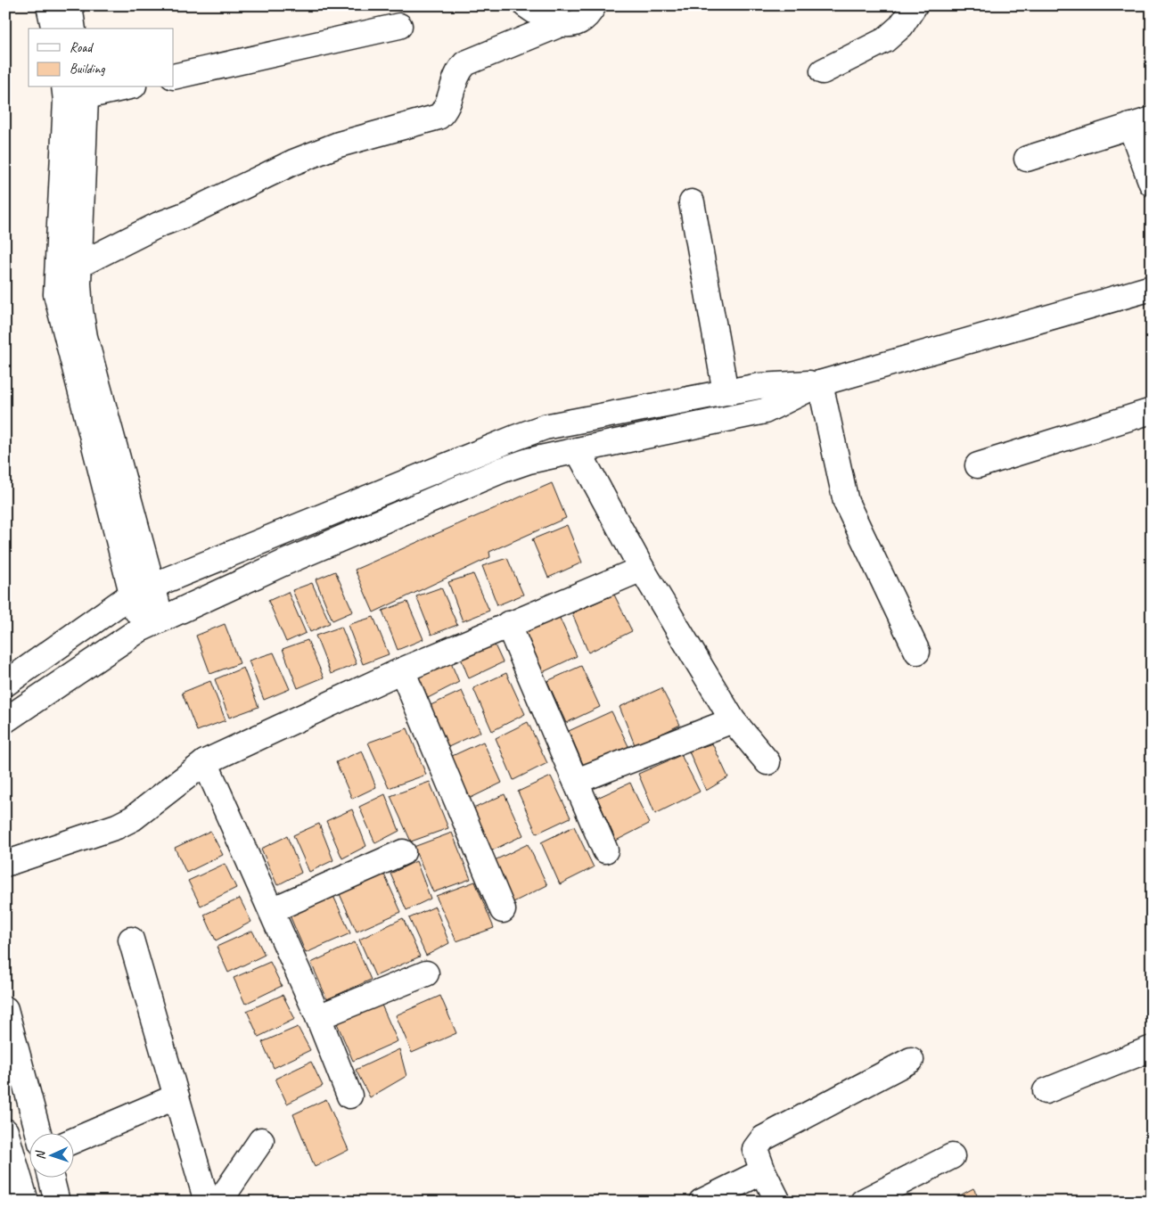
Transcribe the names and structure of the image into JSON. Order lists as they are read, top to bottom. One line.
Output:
{"legend":["Road","Building"],"north":"left"}
